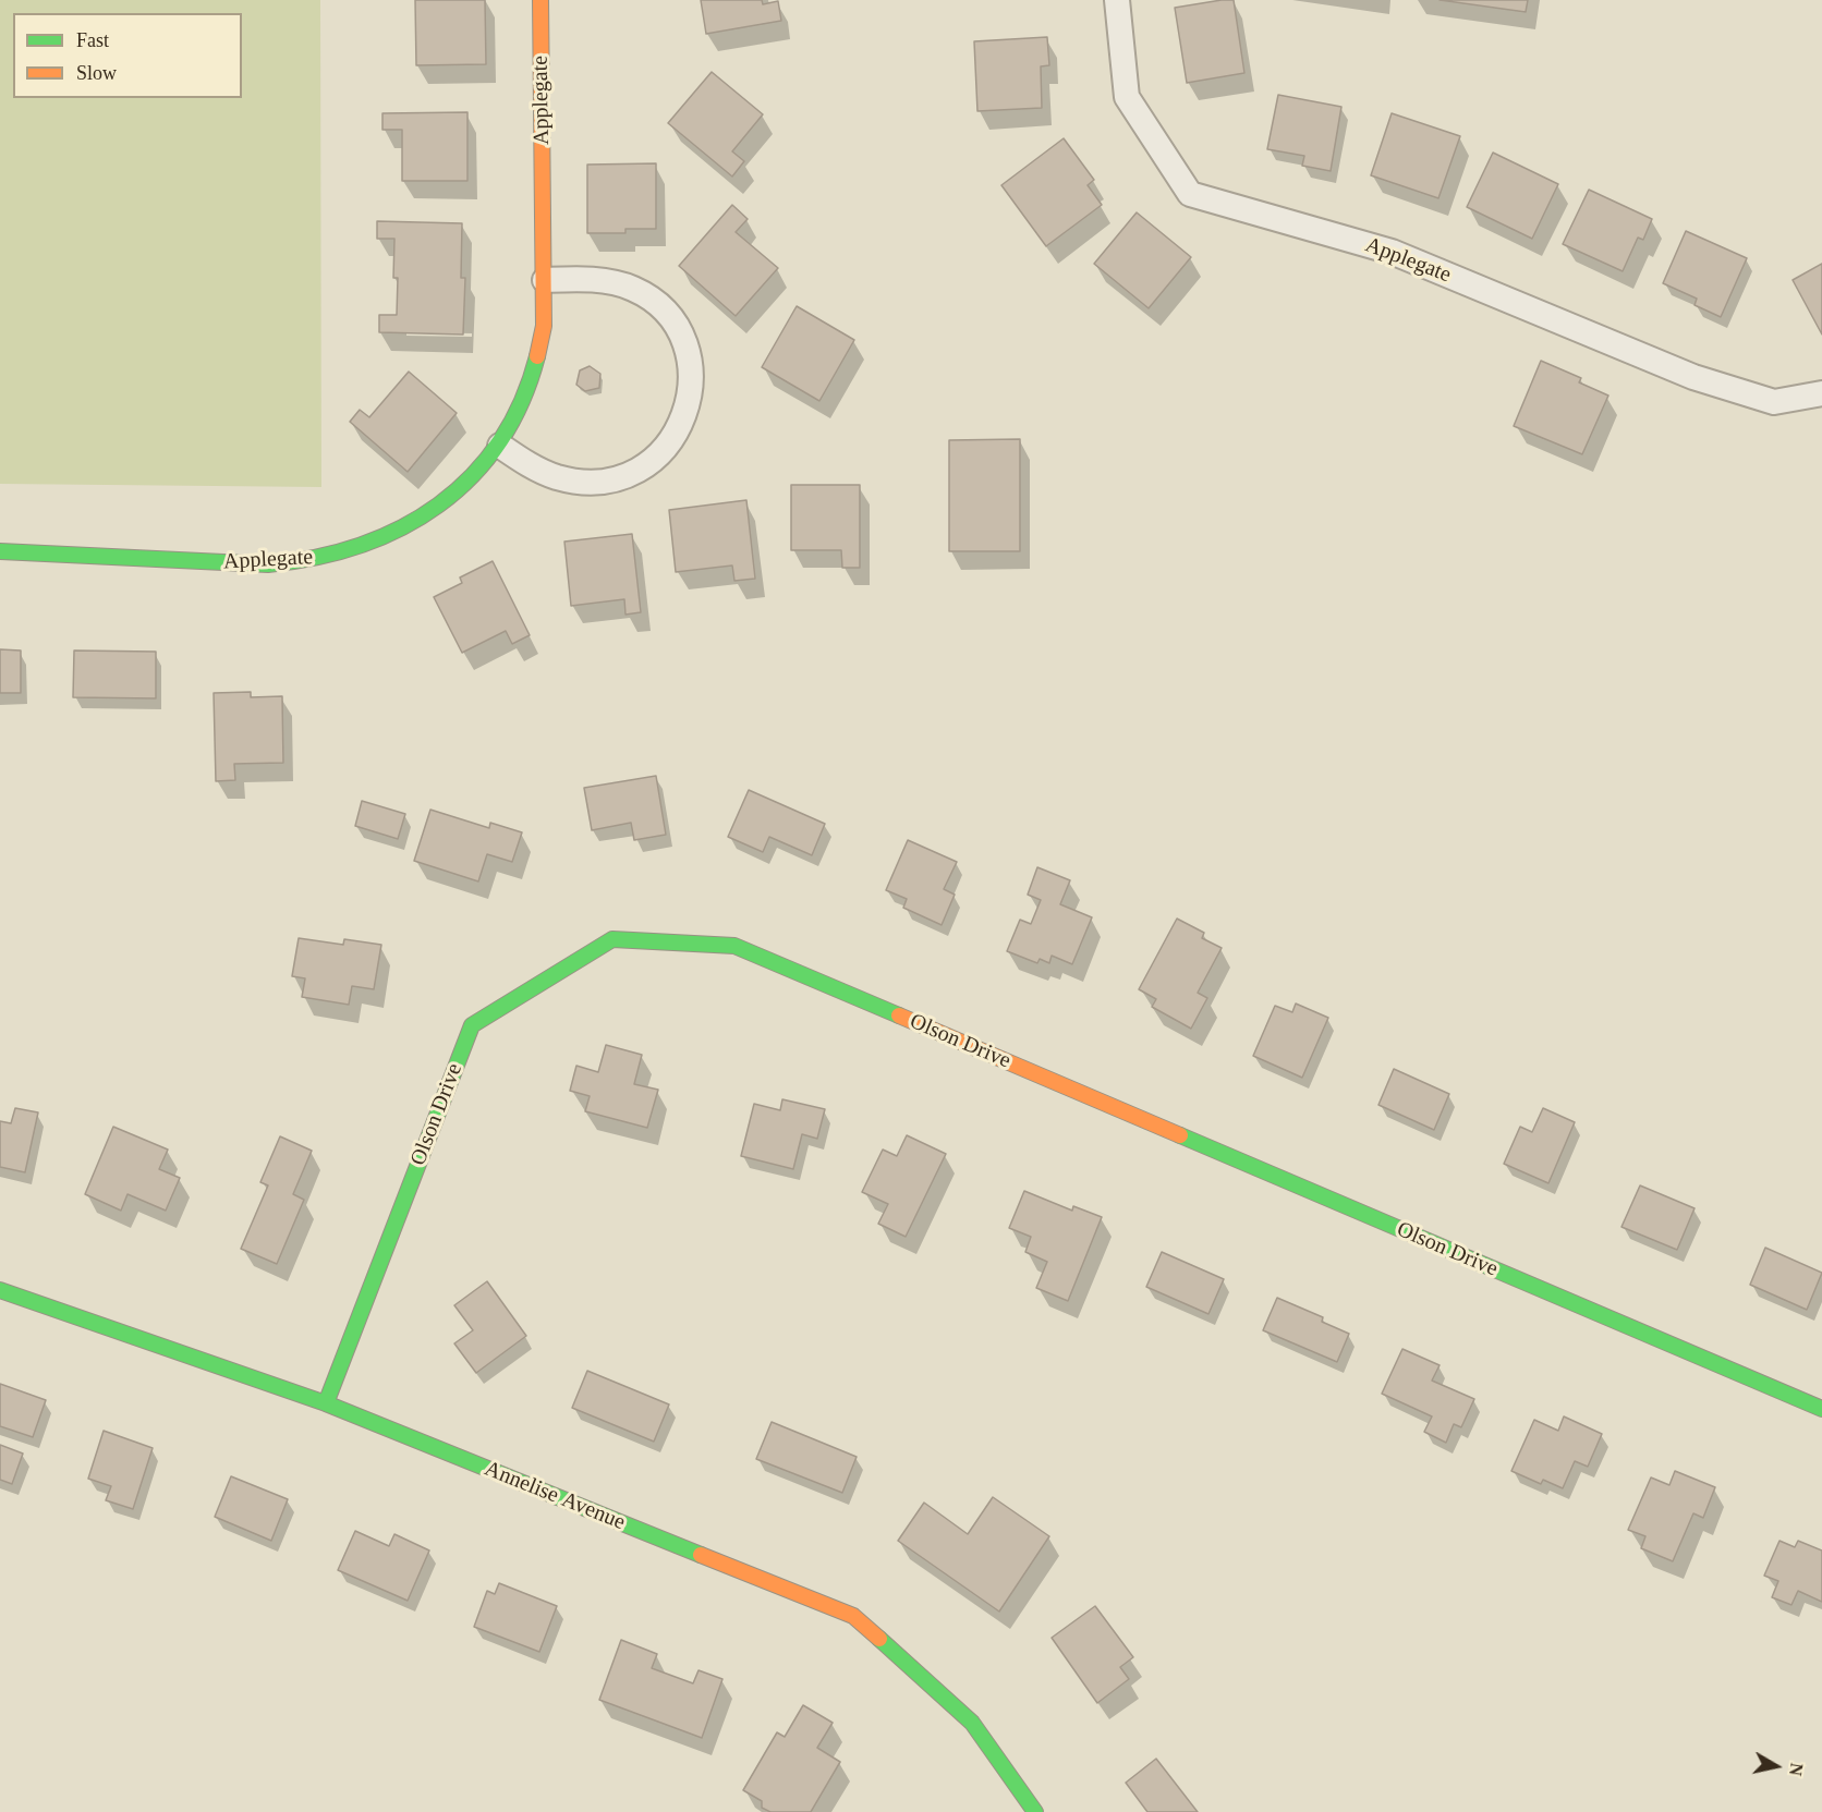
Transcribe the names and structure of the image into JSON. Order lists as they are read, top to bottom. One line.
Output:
{"streets":{"street":["Applegate","Olson Drive","Annelise Avenue"]},"crossings":[["Olson Drive","Annelise Avenue"]],"legend":["Fast","Slow"],"north":"right"}
